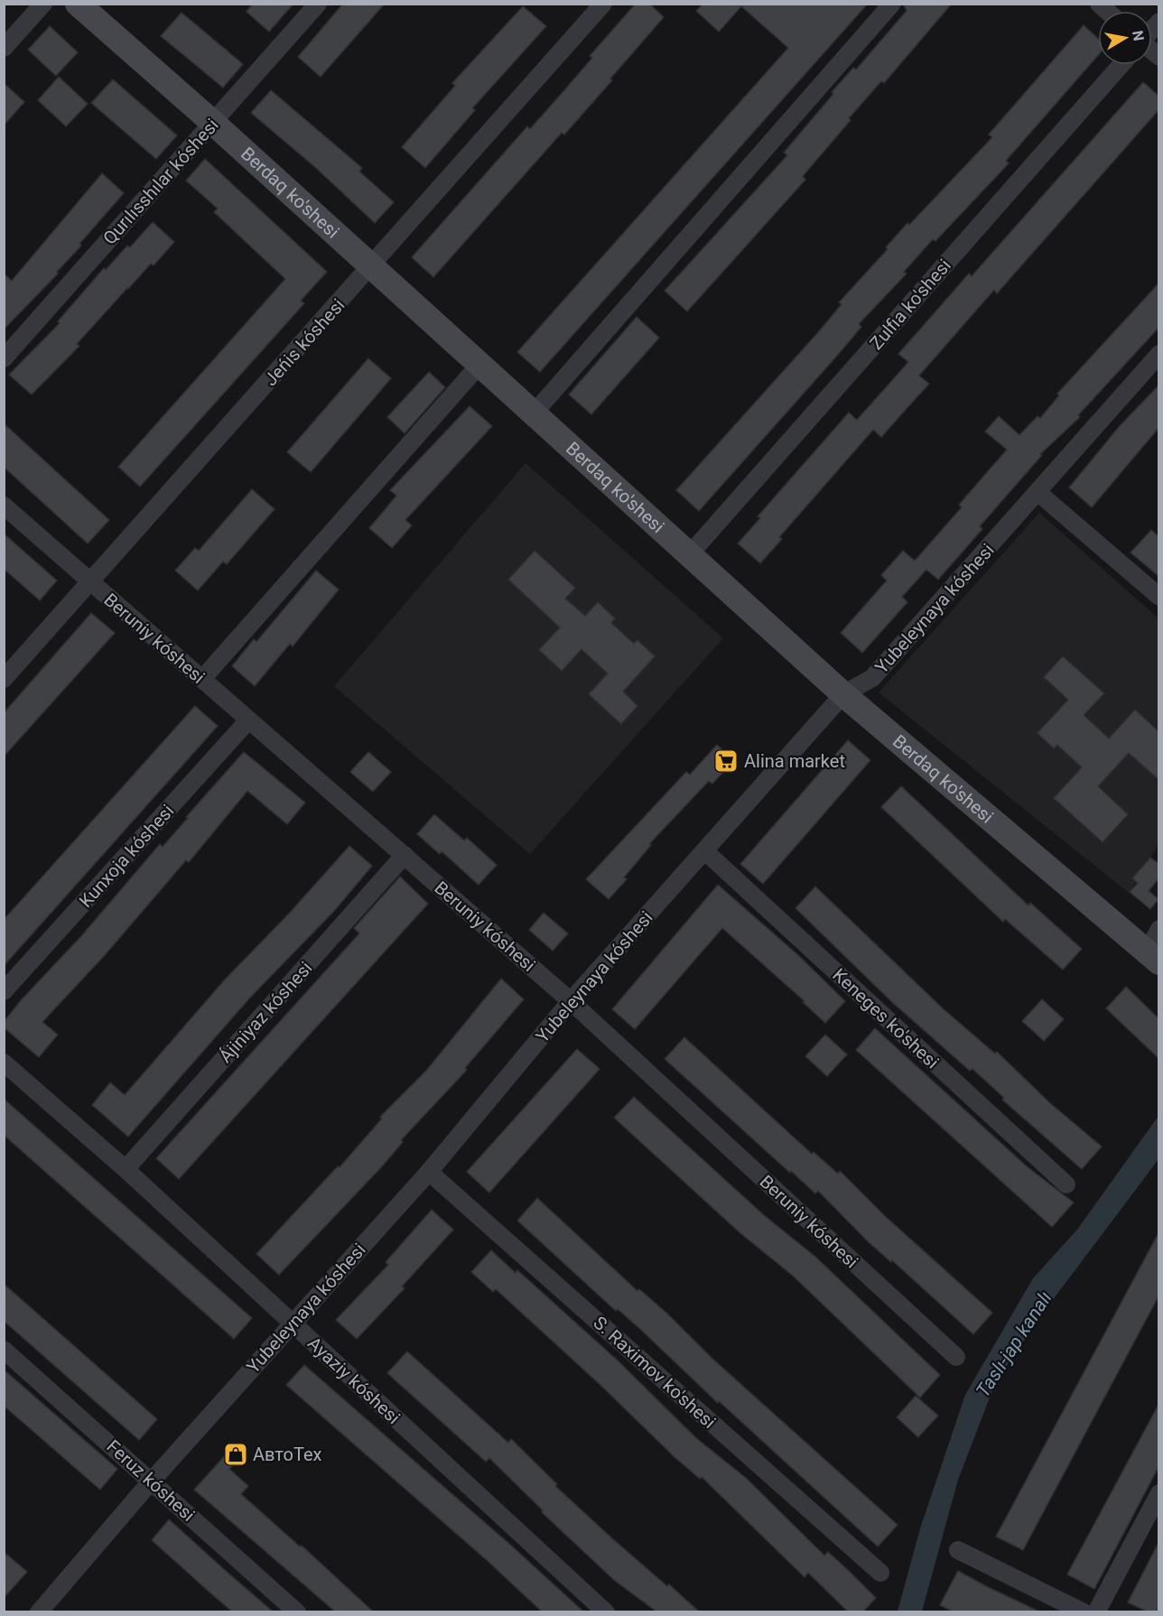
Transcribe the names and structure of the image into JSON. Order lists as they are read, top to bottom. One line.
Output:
{"streets":{"street":["Qurılısshılar kóshesi","Berdaq ko'shesi","Zulfia ko'shesi","Jeńis kóshesi","Yubeleynaya kóshesi","Beruniy kóshesi","Kunxoja kóshesi","Ájiniyaz kóshesi","Keneges ko'shesi","S. Raximov ko'shesi","Ayaziy kóshesi","Feruz kóshesi"]},"crossings":[["Qurılısshılar kóshesi","Berdaq ko'shesi"],["Berdaq ko'shesi","Zulfia ko'shesi"],["Berdaq ko'shesi","Jeńis kóshesi"],["Berdaq ko'shesi","Yubeleynaya kóshesi"],["Jeńis kóshesi","Beruniy kóshesi"],["Yubeleynaya kóshesi","Beruniy kóshesi"],["Yubeleynaya kóshesi","Keneges ko'shesi"],["Yubeleynaya kóshesi","S. Raximov ko'shesi"],["Yubeleynaya kóshesi","Ayaziy kóshesi"],["Yubeleynaya kóshesi","Feruz kóshesi"],["Beruniy kóshesi","Kunxoja kóshesi"],["Beruniy kóshesi","Ájiniyaz kóshesi"],["Ájiniyaz kóshesi","Ayaziy kóshesi"]],"water":["Taslı-jap kanalı"],"places":{"supermarket":["Alina market"],"shop":["АвтоТех"]},"north":"right"}
